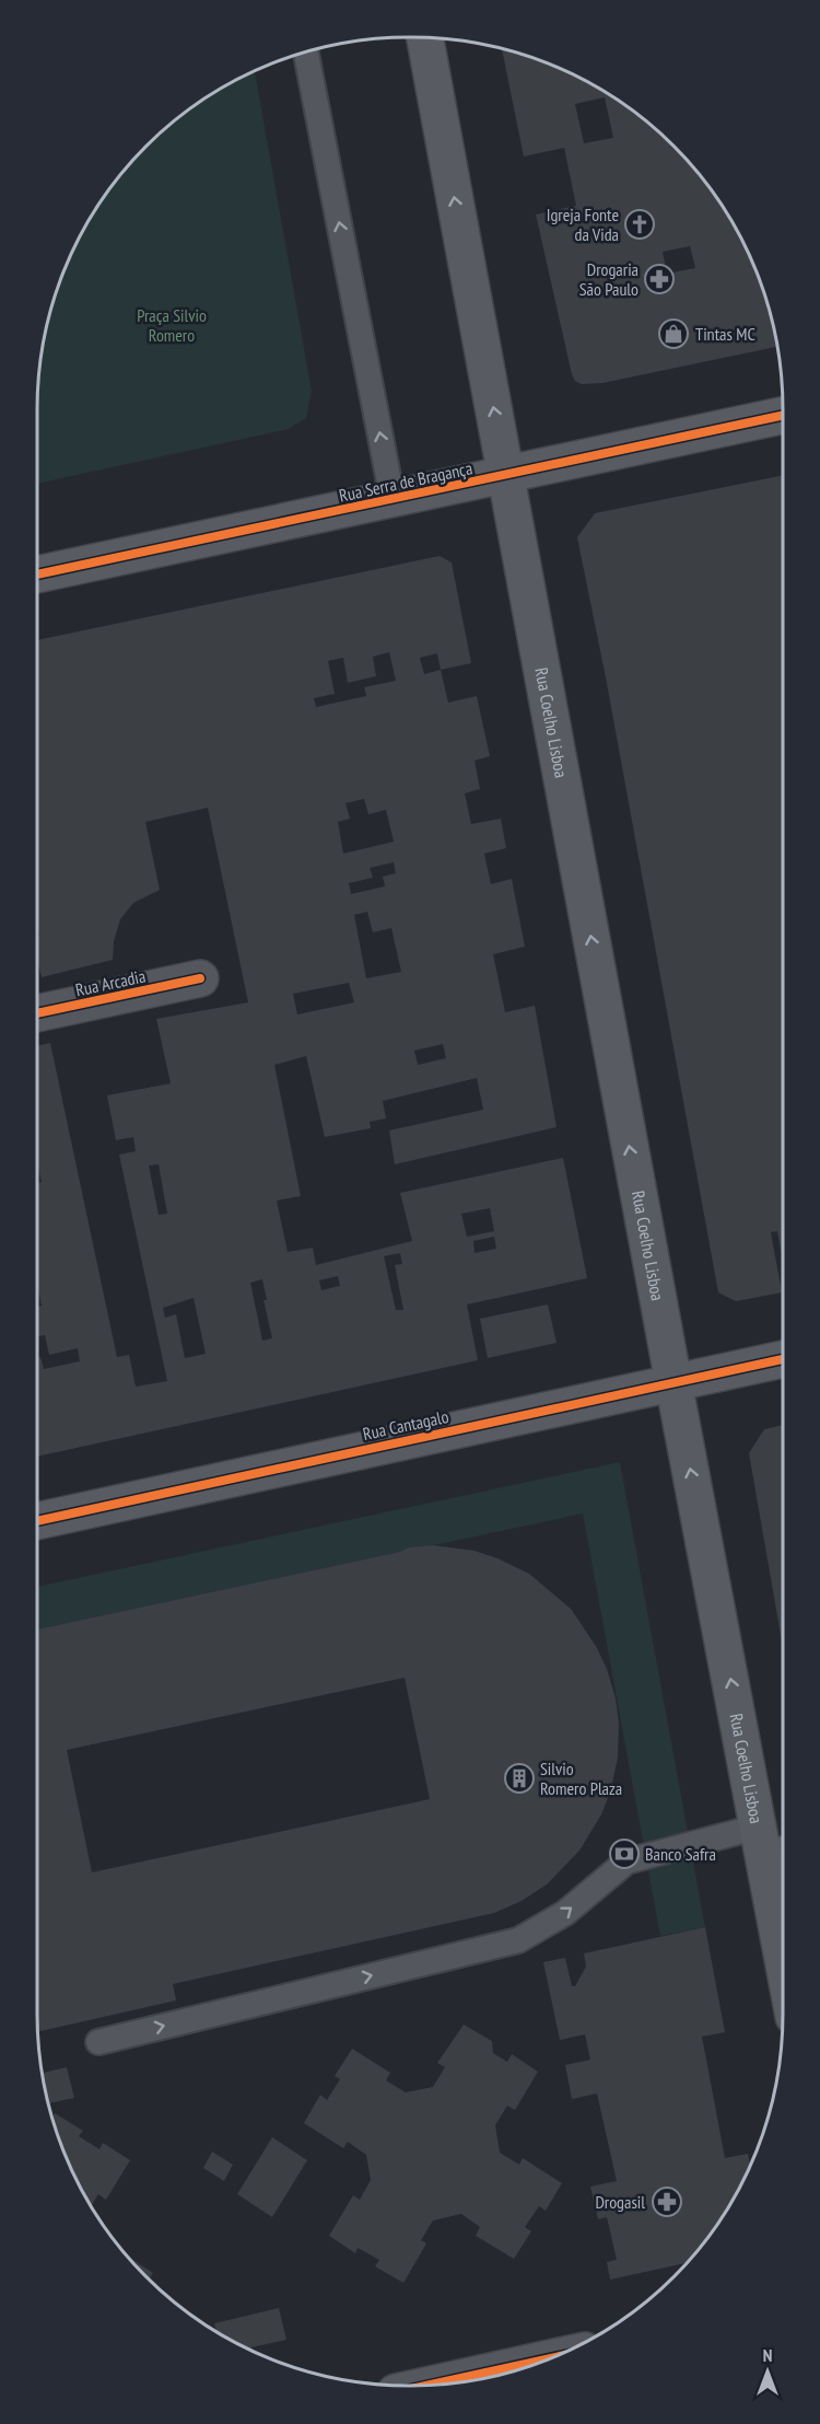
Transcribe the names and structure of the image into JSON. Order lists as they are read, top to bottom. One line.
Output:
{"streets":{"main road":["Rua Serra de Bragança","Rua Coelho Lisboa","Rua Cantagalo"],"street":["Rua Arcadia"]},"crossings":[["Rua Serra de Bragança","Rua Coelho Lisboa"],["Rua Coelho Lisboa","Rua Cantagalo"]],"one_way":["Rua Coelho Lisboa"],"parks":["Praça Silvio Romero"],"places":{"church":["Igreja Fonte da Vida"],"pharmacy":["Drogaria São Paulo","Drogasil"],"shop":["Tintas MC"],"building":["Silvio Romero Plaza"],"bank":["Banco Safra"]},"north":"top"}
